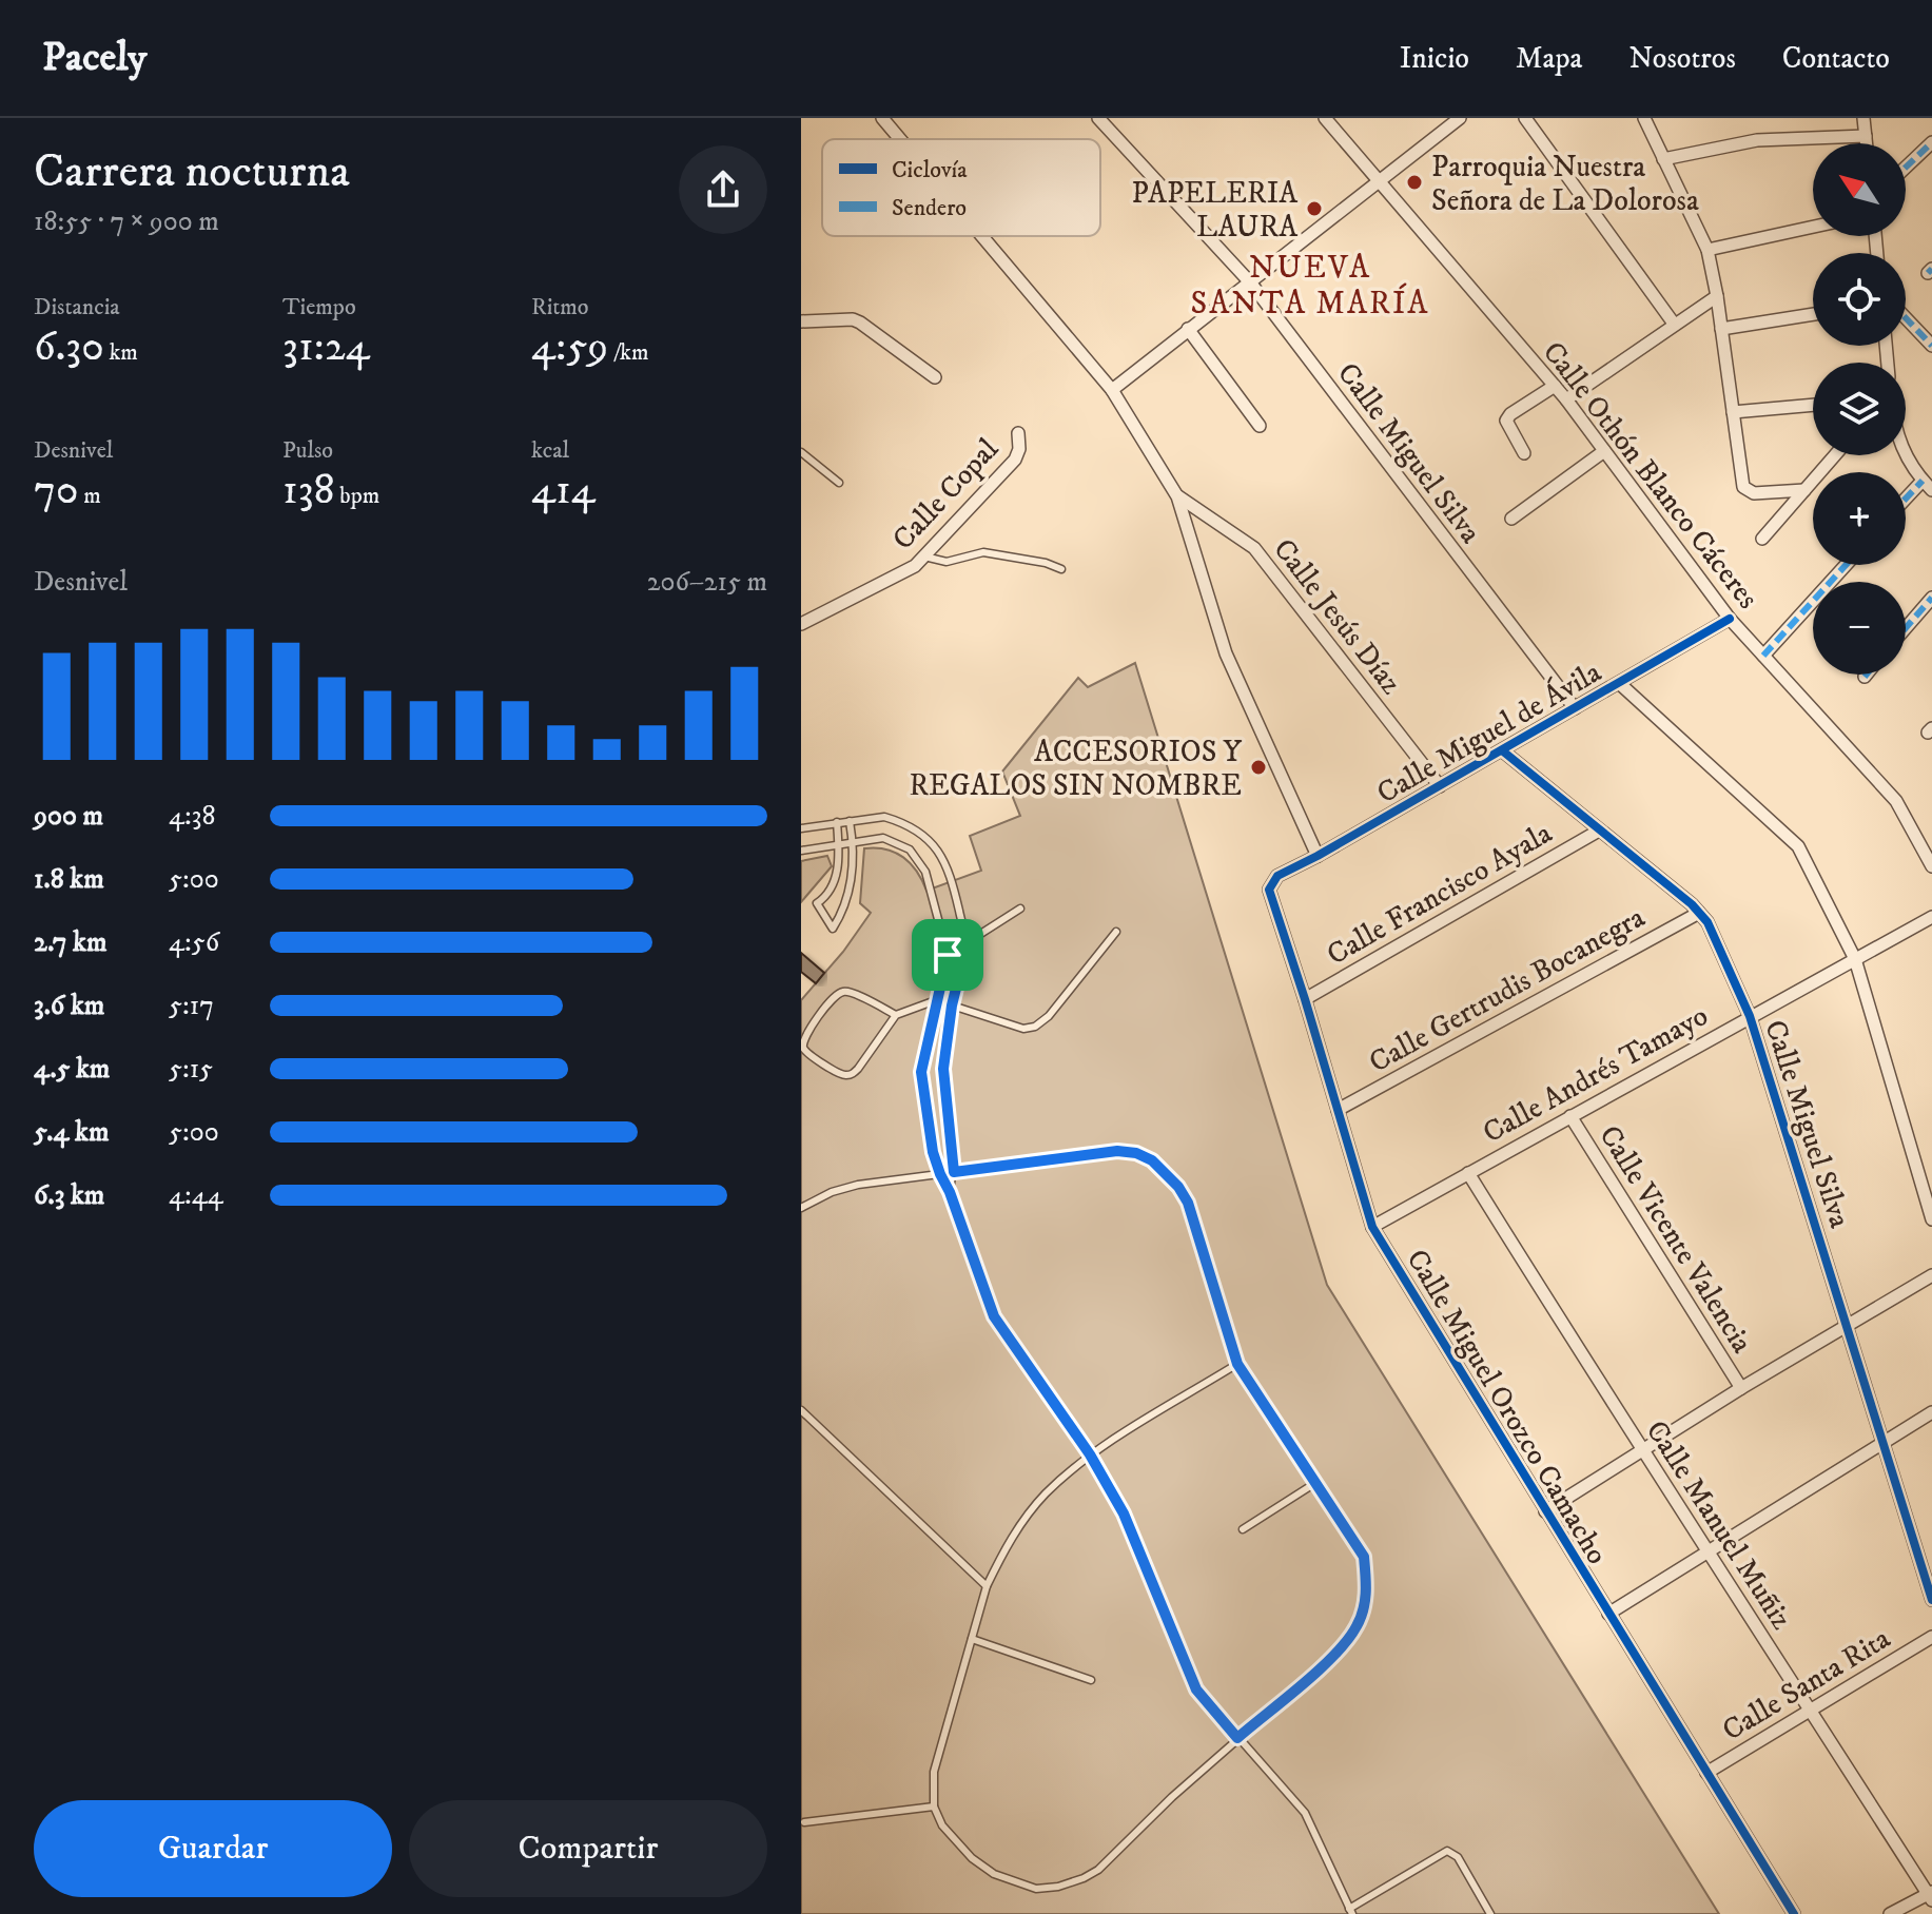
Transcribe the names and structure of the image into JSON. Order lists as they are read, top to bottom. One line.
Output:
{"streets":{"street":["Calle Miguel Silva","Calle Othón Blanco Cáceres","Calle Copal","Calle Jesús Díaz","Calle Miguel de Ávila","Calle Francisco Ayala","Calle Gertrudis Bocanegra","Calle Andrés Tamayo","Calle Vicente Valencia","Calle Miguel Orozco Camacho","Calle Manuel Muñiz","Calle Santa Rita"]},"crossings":[["Calle Miguel Silva","Calle Miguel de Ávila"],["Calle Miguel Silva","Calle Francisco Ayala"],["Calle Miguel Silva","Calle Gertrudis Bocanegra"],["Calle Miguel Silva","Calle Andrés Tamayo"],["Calle Othón Blanco Cáceres","Calle Miguel de Ávila"],["Calle Jesús Díaz","Calle Miguel de Ávila"],["Calle Miguel de Ávila","Calle Miguel Orozco Camacho"],["Calle Francisco Ayala","Calle Miguel Orozco Camacho"],["Calle Gertrudis Bocanegra","Calle Miguel Orozco Camacho"],["Calle Andrés Tamayo","Calle Vicente Valencia"],["Calle Andrés Tamayo","Calle Miguel Orozco Camacho"],["Calle Andrés Tamayo","Calle Manuel Muñiz"],["Calle Miguel Orozco Camacho","Calle Santa Rita"],["Calle Manuel Muñiz","Calle Santa Rita"]],"districts":["NUEVA SANTA MARÍA"],"places":["Parroquia Nuestra Señora de La Dolorosa","PAPELERIA LAURA","ACCESORIOS Y REGALOS SIN NOMBRE"],"legend":["Ciclovía","Sendero"],"north":"top left","page":{"header":"Pacely","nav":["Inicio","Mapa","Nosotros","Contacto"],"heading":["Carrera nocturna","18:55 · 7 × 900 m"],"map_buttons":["+","−"],"stats":[["Distancia","6.30 km"],["Tiempo","31:24"],["Ritmo","4:59 /km"],["Desnivel","70 m"],["Pulso","138 bpm"],["kcal","414"]],"chart":["Desnivel","206–215 m"],"list":[{"name":"900 m","note":"4:38"},{"name":"1.8 km","note":"5:00"},{"name":"2.7 km","note":"4:56"},{"name":"3.6 km","note":"5:17"},{"name":"4.5 km","note":"5:15"},{"name":"5.4 km","note":"5:00"},{"name":"6.3 km","note":"4:44"}],"buttons":["Guardar","Compartir"]}}
